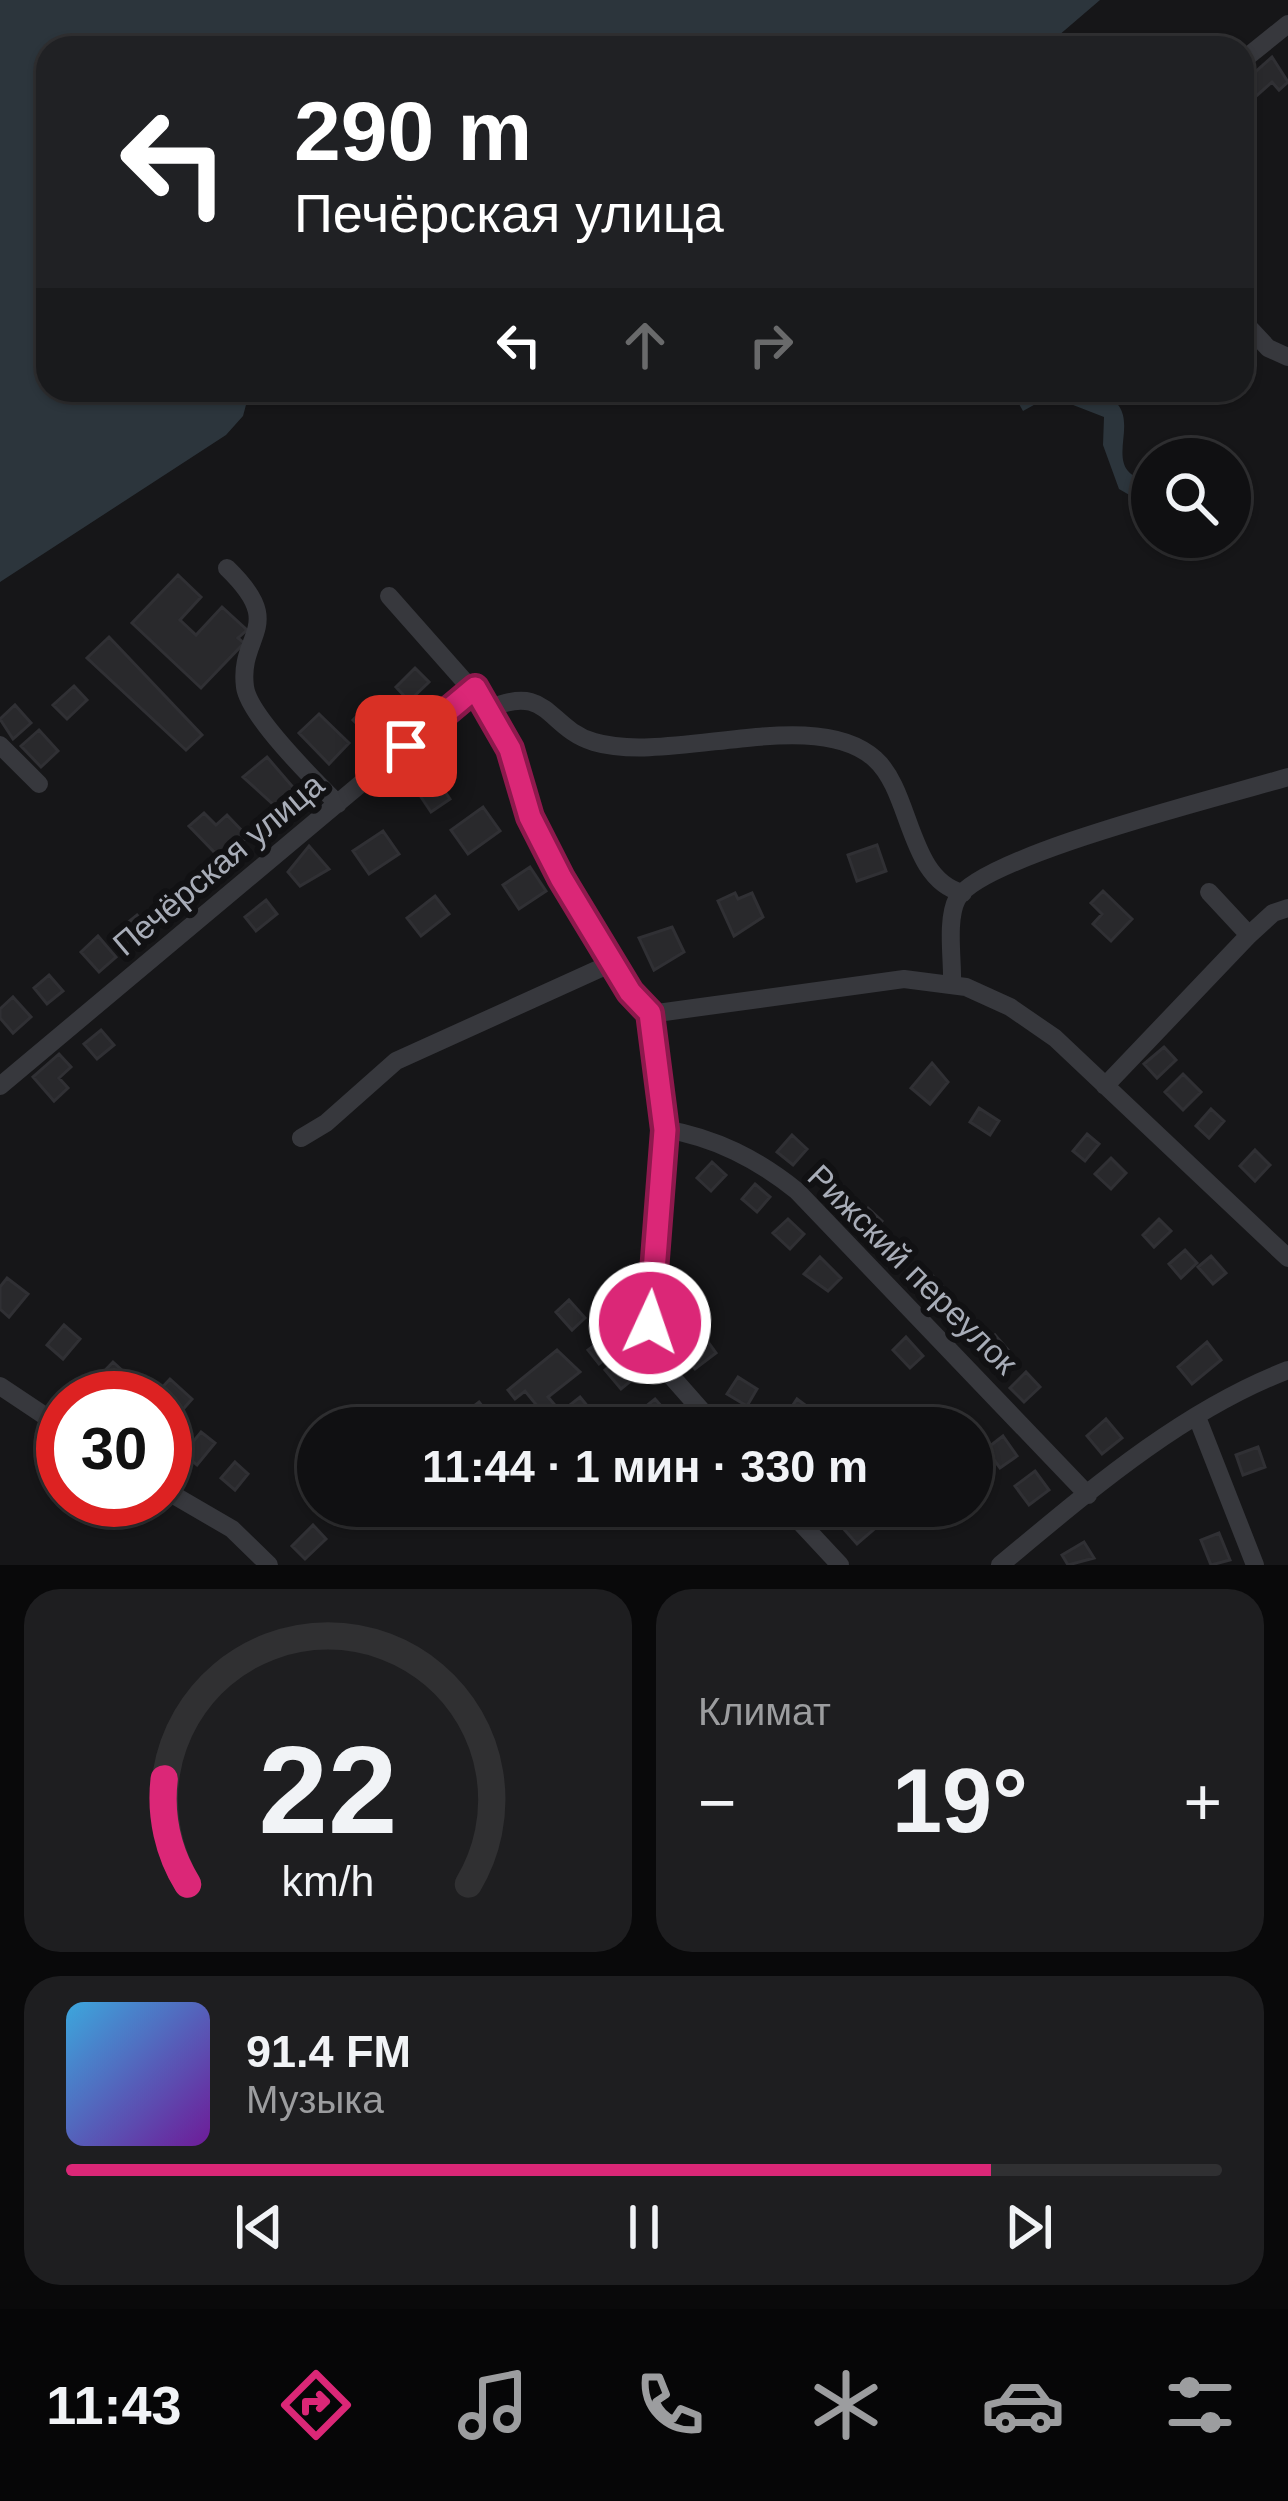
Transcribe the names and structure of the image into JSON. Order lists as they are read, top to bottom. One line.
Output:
{"streets":{"street":["Печёрская улица","Рижский переулок"]},"page":{"turn":["290 m","Печёрская улица"],"limit":"30","trip":"11:44 · 1 мин · 330 m","tile":"Климат","heat":["−","19°","+"],"song":["91.4 FM","Музыка"],"tabs":"11:43","gauge":["22","km/h"]}}
